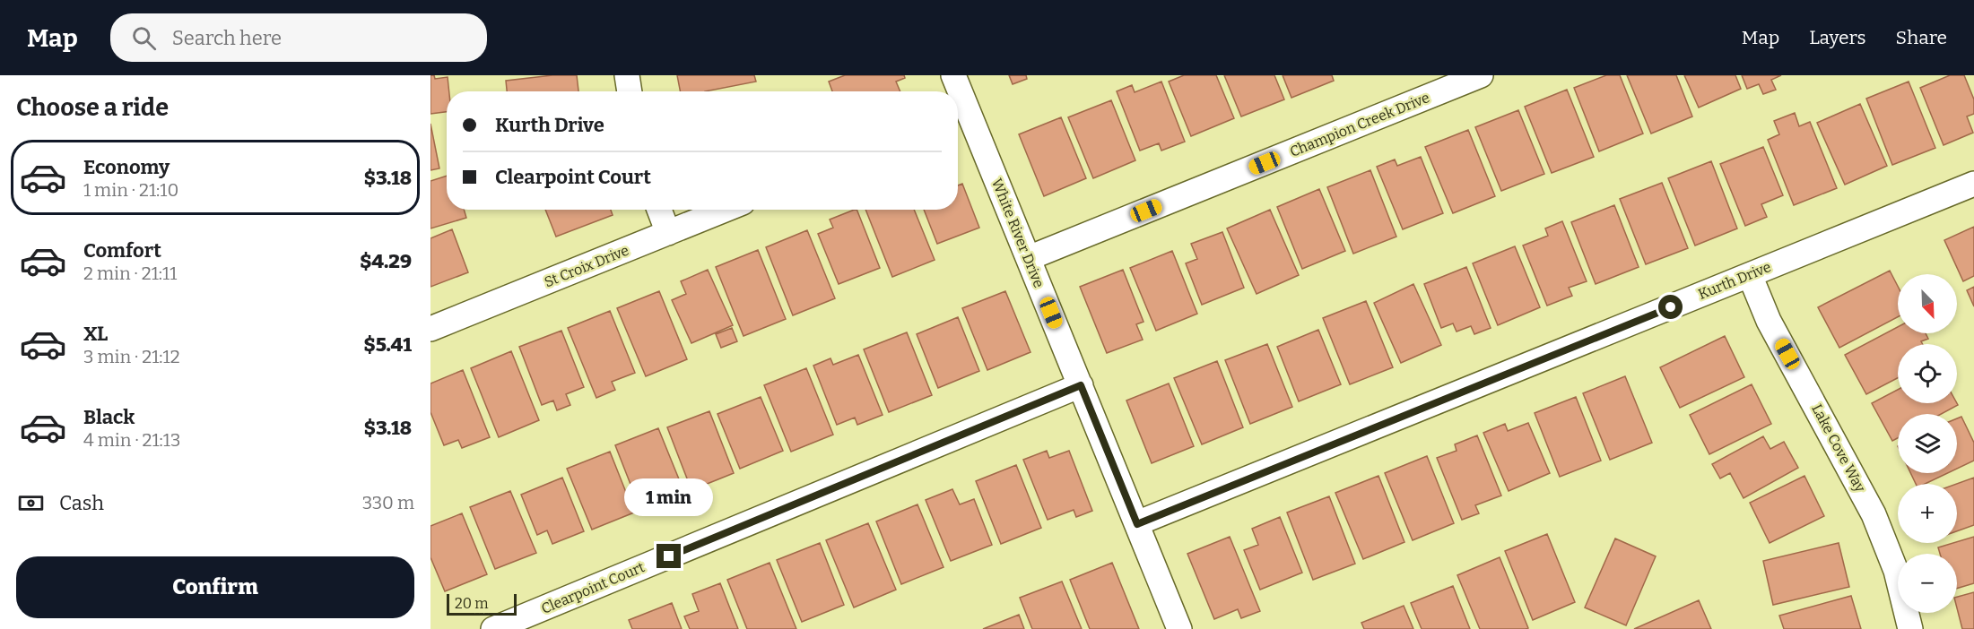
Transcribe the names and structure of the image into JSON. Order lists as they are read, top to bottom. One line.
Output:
{"streets":{"street":["Champion Creek Drive","White River Drive","St Croix Drive","Kurth Drive","Lake Cove Way","Clearpoint Court"]},"crossings":[["Champion Creek Drive","White River Drive"],["White River Drive","Kurth Drive"],["White River Drive","Clearpoint Court"],["Kurth Drive","Lake Cove Way"]],"scale_bar":"20 m","north":"bottom right","page":{"header":"Map","search":"Search here","nav":["Map","Layers","Share"],"heading":"Choose a ride","banner":["Kurth Drive","Clearpoint Court"],"list":[{"name":"Economy","note":"1 min · 21:10","value":"$3.18"},{"name":"Comfort","note":"2 min · 21:11","value":"$4.29"},{"name":"XL","note":"3 min · 21:12","value":"$5.41"},{"name":"Black","note":"4 min · 21:13","value":"$3.18"}],"map_buttons":["+","−"],"pay":["Cash","330 m"],"bubble":"1 min","buttons":"Confirm","scale":"20 m"}}
